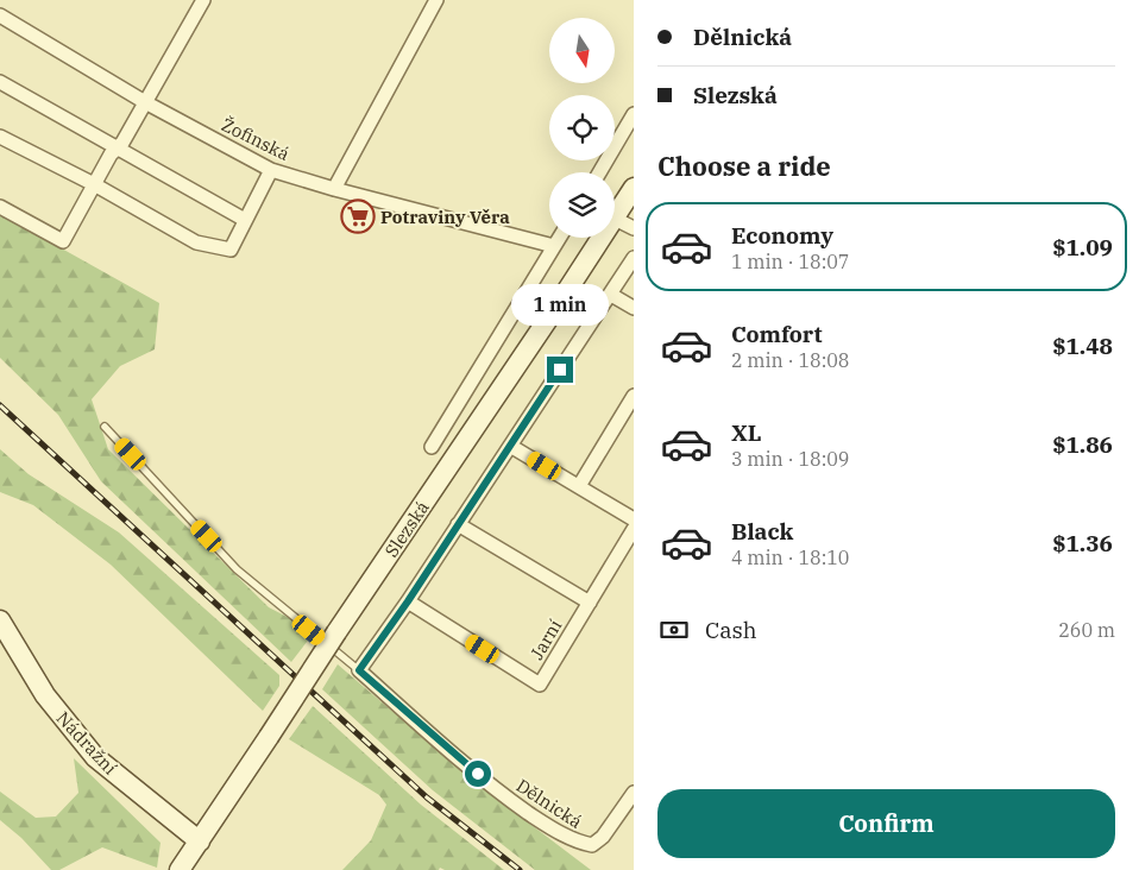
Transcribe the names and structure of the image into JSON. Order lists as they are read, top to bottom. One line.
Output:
{"streets":{"street":["Žofinská","Slezská","Jarní","Nádražní","Dělnická"]},"crossings":[["Slezská","Nádražní"]],"places":{"supermarket":["Potraviny Věra"]},"north":"bottom","page":{"banner":["Dělnická","Slezská"],"heading":"Choose a ride","list":[{"name":"Economy","note":"1 min · 18:07","value":"$1.09"},{"name":"Comfort","note":"2 min · 18:08","value":"$1.48"},{"name":"XL","note":"3 min · 18:09","value":"$1.86"},{"name":"Black","note":"4 min · 18:10","value":"$1.36"}],"bubble":"1 min","pay":["Cash","260 m"],"buttons":"Confirm"}}
